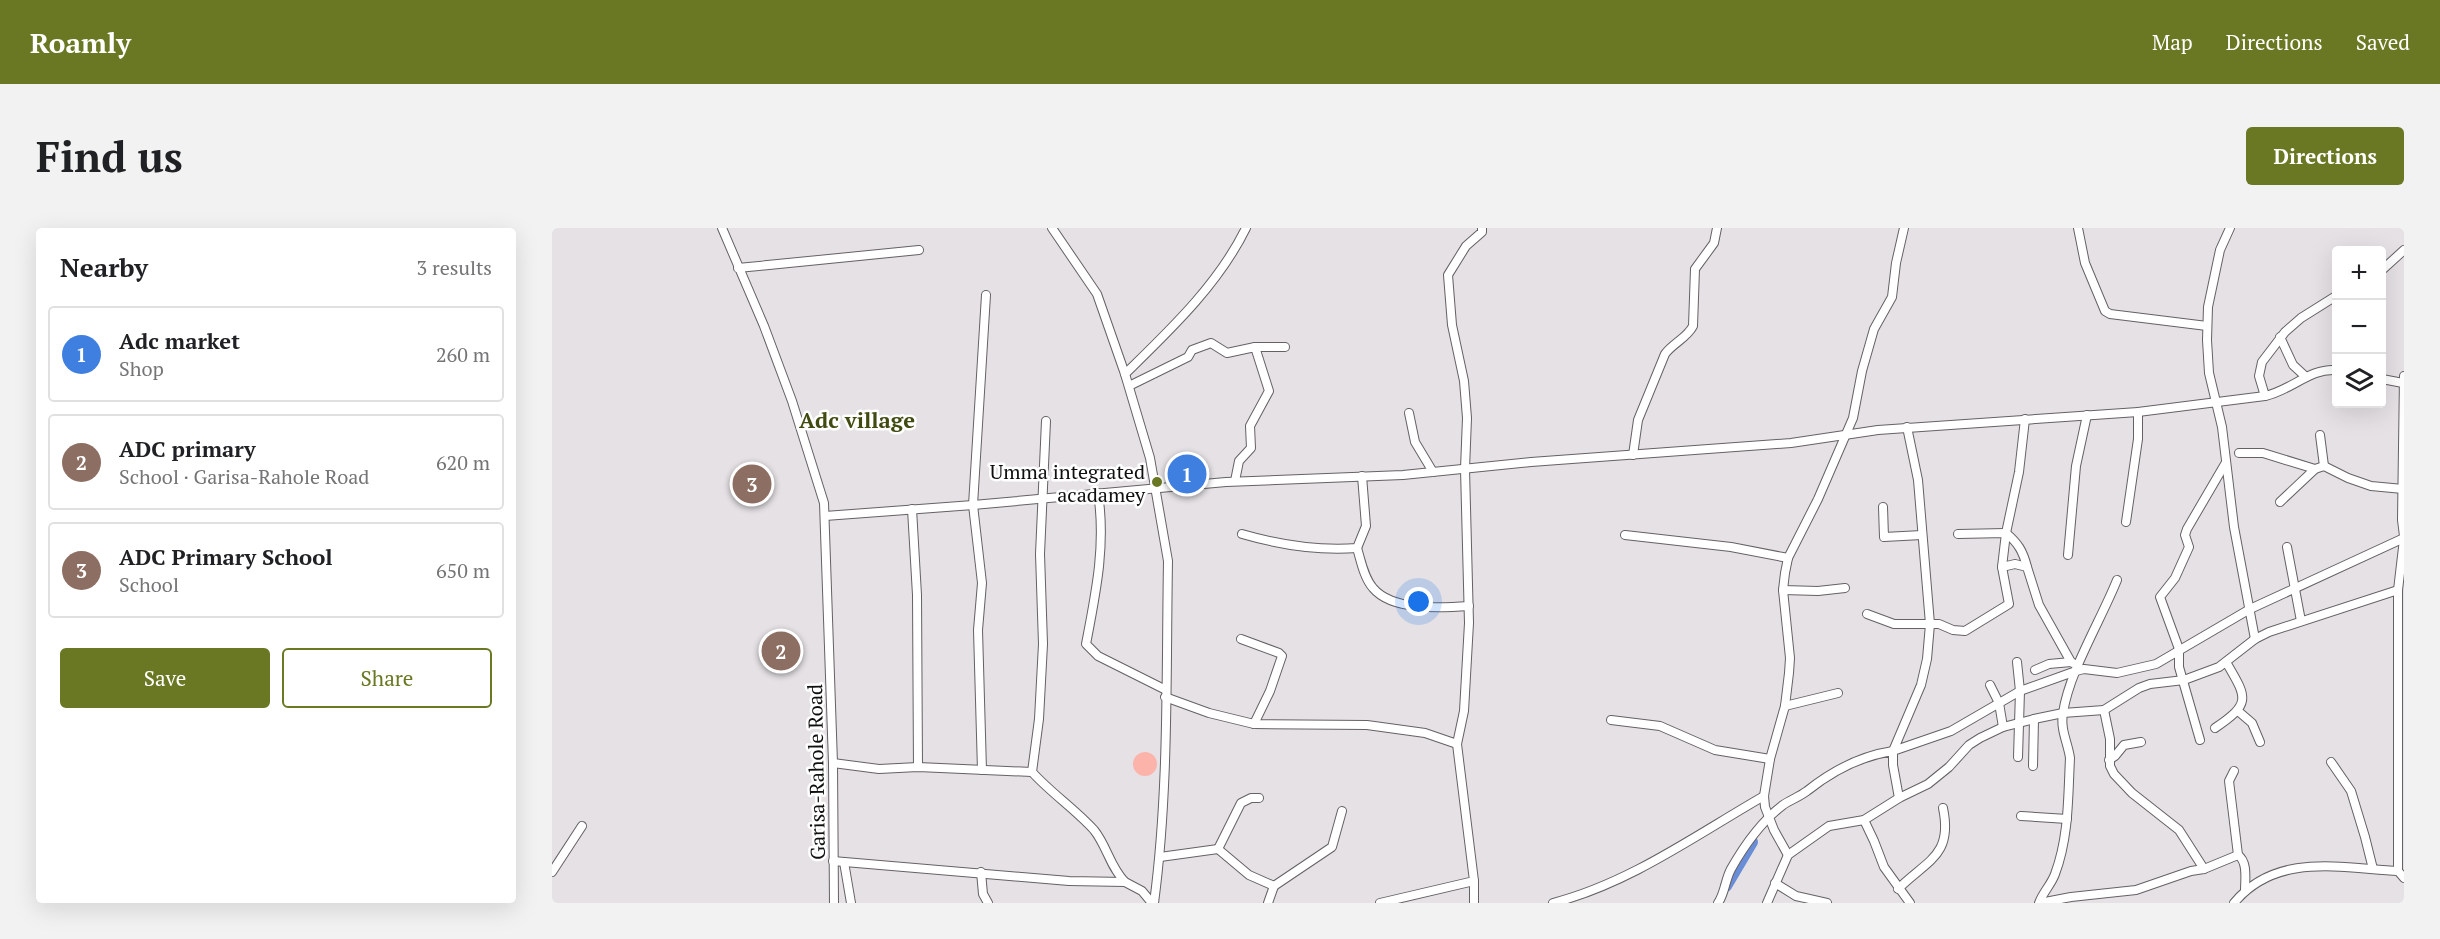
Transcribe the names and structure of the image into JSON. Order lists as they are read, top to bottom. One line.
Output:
{"streets":{"street":["Garisa-Rahole Road"]},"districts":["Adc village"],"places":["Umma integrated acadamey"],"page":{"header":"Roamly","nav":["Map","Directions","Saved"],"buttons":["Directions",["Save","Share"]],"title":"Find us","heading":["Nearby","3 results"],"map_buttons":["+","−"],"list":[{"mark":"1","name":"Adc market","note":"Shop","value":"260 m"},{"mark":"2","name":"ADC primary","note":"School · Garisa-Rahole Road","value":"620 m"},{"mark":"3","name":"ADC Primary School","note":"School","value":"650 m"}],"pins":["1","3","2"]}}
